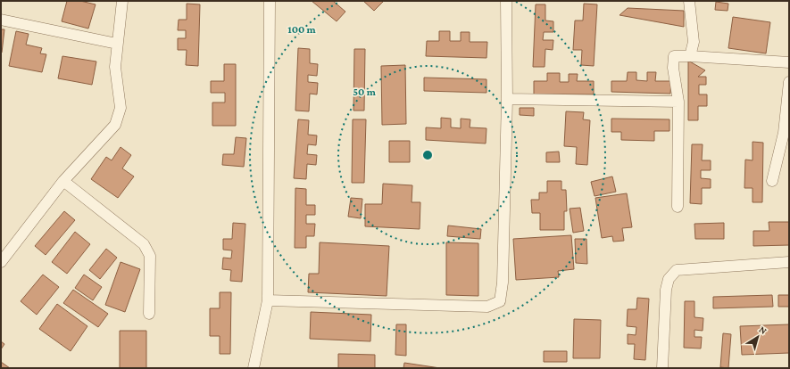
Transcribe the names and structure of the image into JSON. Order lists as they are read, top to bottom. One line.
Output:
{"north":"top right","rings":["100 m","50 m"]}
